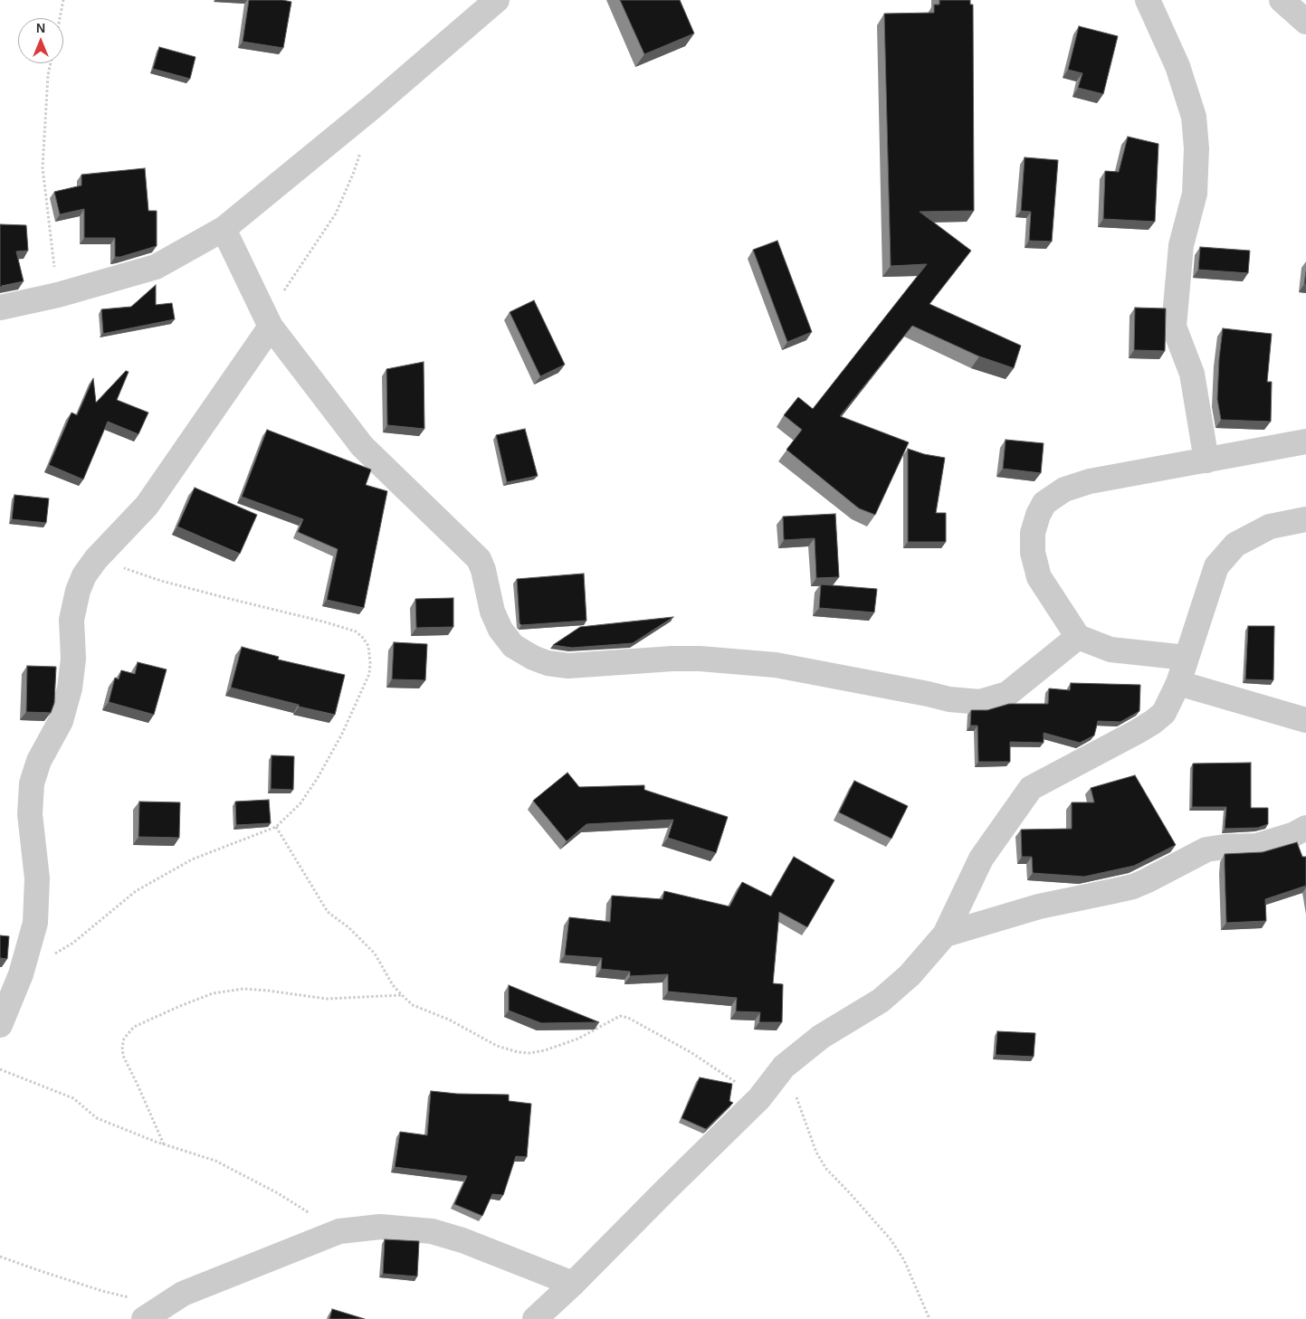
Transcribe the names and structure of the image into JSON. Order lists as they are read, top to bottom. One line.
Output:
{"north":"top"}
